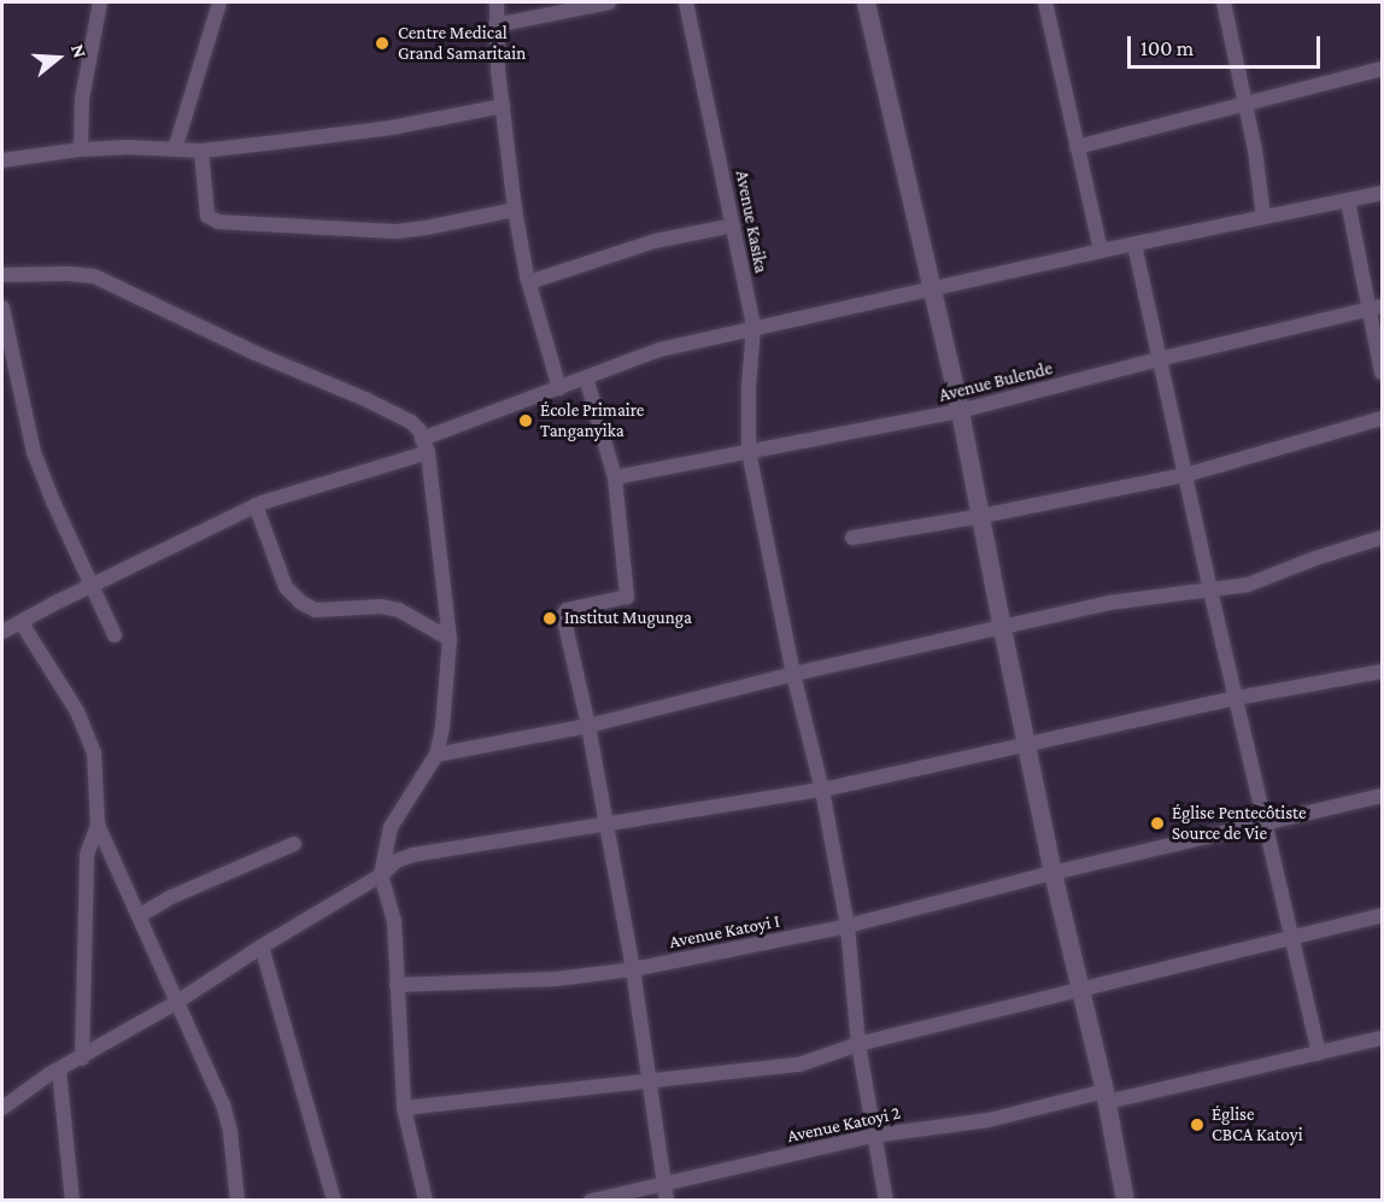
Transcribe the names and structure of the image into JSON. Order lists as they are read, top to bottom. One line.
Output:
{"streets":{"street":["Avenue Kasika","Avenue Bulende","Avenue Katoyi I","Avenue Katoyi 2"]},"crossings":[["Avenue Kasika","Avenue Bulende"],["Avenue Kasika","Avenue Katoyi I"],["Avenue Kasika","Avenue Katoyi 2"]],"places":["Centre Medical Grand Samaritain","École Primaire Tanganyika","Institut Mugunga","Église Pentecôtiste Source de Vie","Église CBCA Katoyi"],"scale_bar":"100 m","north":"right"}
